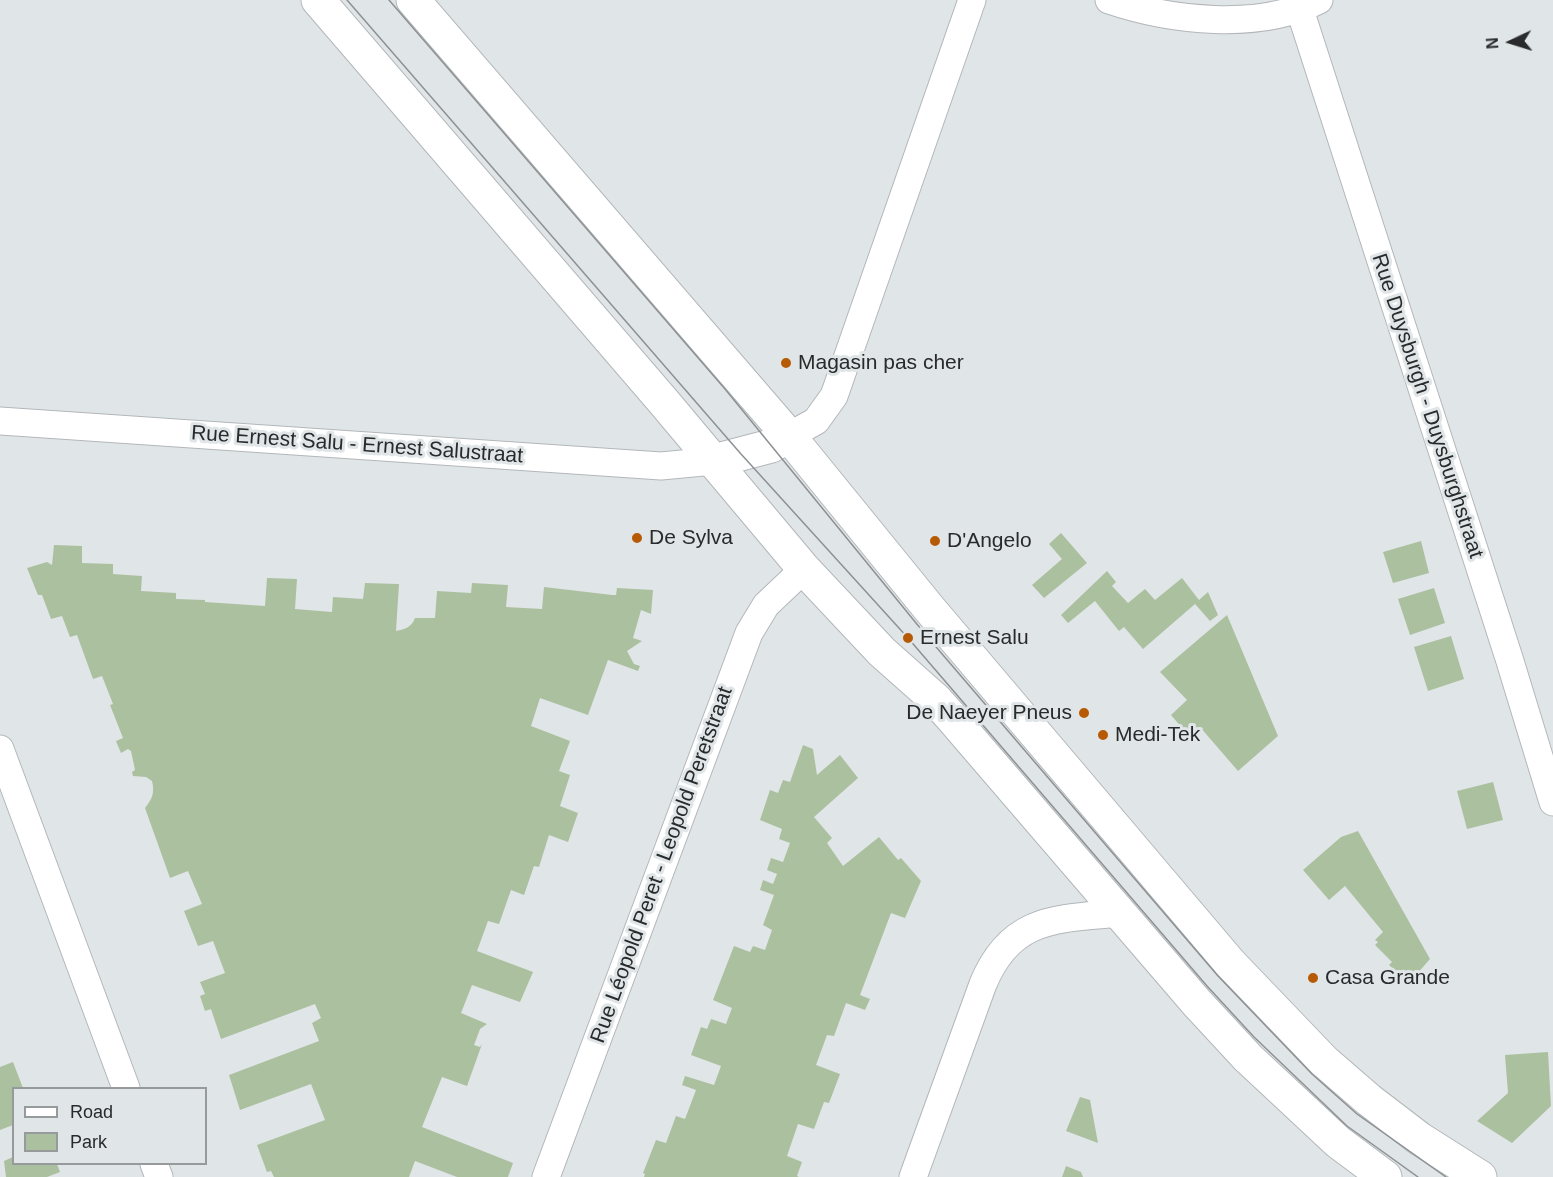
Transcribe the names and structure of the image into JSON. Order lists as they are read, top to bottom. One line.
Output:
{"streets":{"street":["Rue Duysburgh - Duysburghstraat","Rue Ernest Salu - Ernest Salustraat","Rue Léopold Peret - Leopold Peretstraat"]},"places":["Magasin pas cher","De Sylva","D'Angelo","Ernest Salu","De Naeyer Pneus","Medi-Tek","Casa Grande"],"legend":["Road","Park"],"north":"left"}
